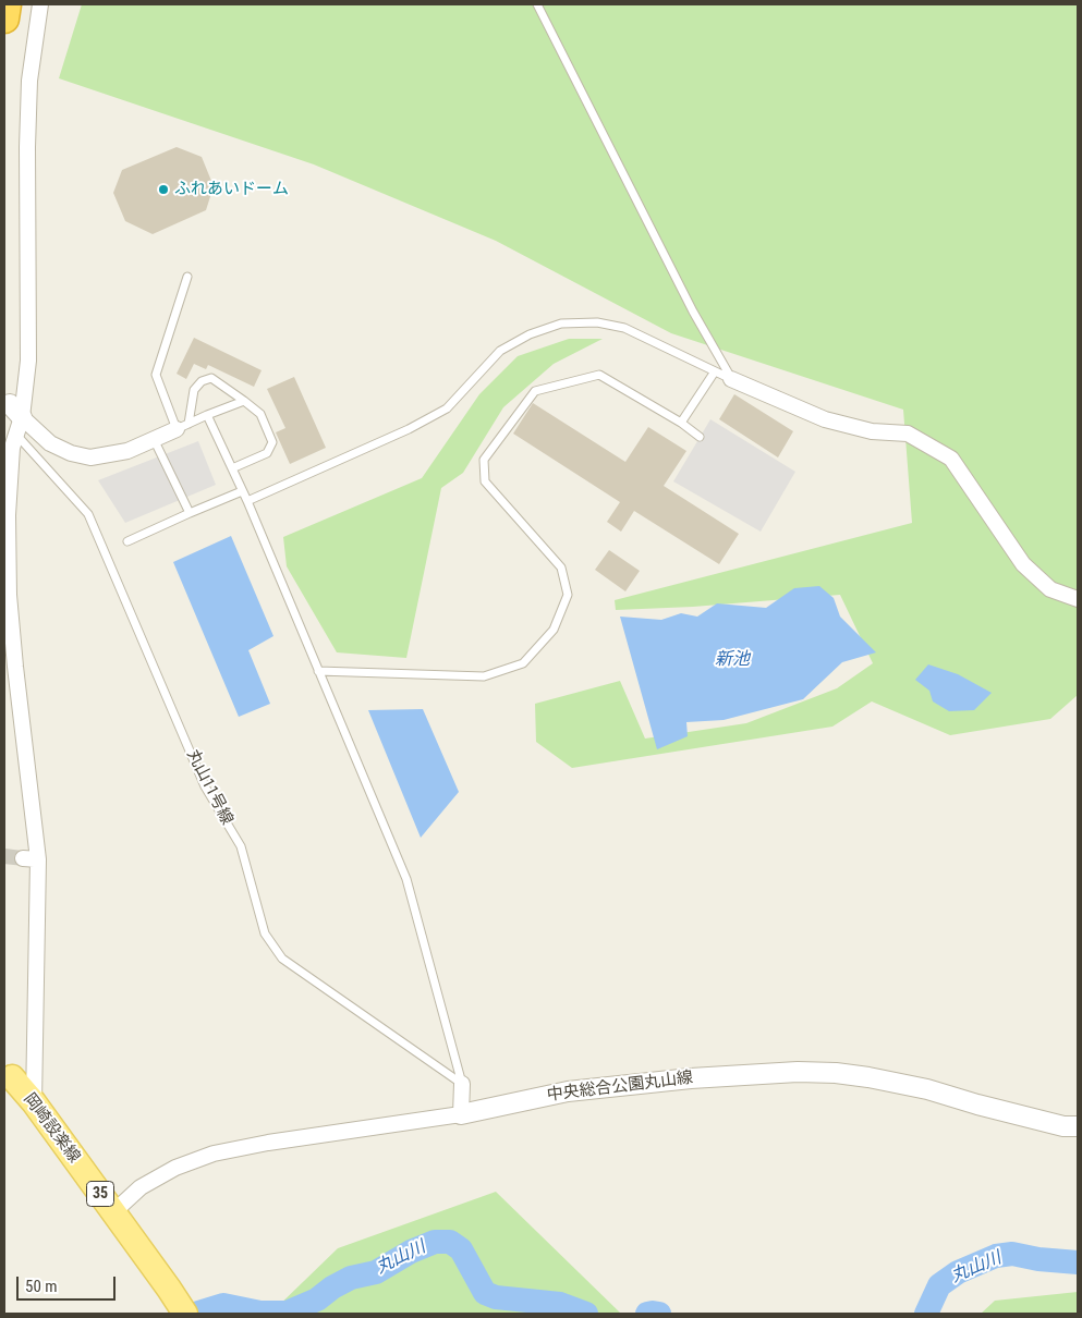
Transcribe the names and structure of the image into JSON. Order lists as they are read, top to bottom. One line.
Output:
{"streets":{"main road":["岡崎設楽線","35"],"street":["中央総合公園丸山線"],"lane":["丸山11号線"]},"crossings":[["中央総合公園丸山線","岡崎設楽線"]],"water":["新池","丸山川"],"places":["ふれあいドーム"],"scale_bar":"50 m"}
